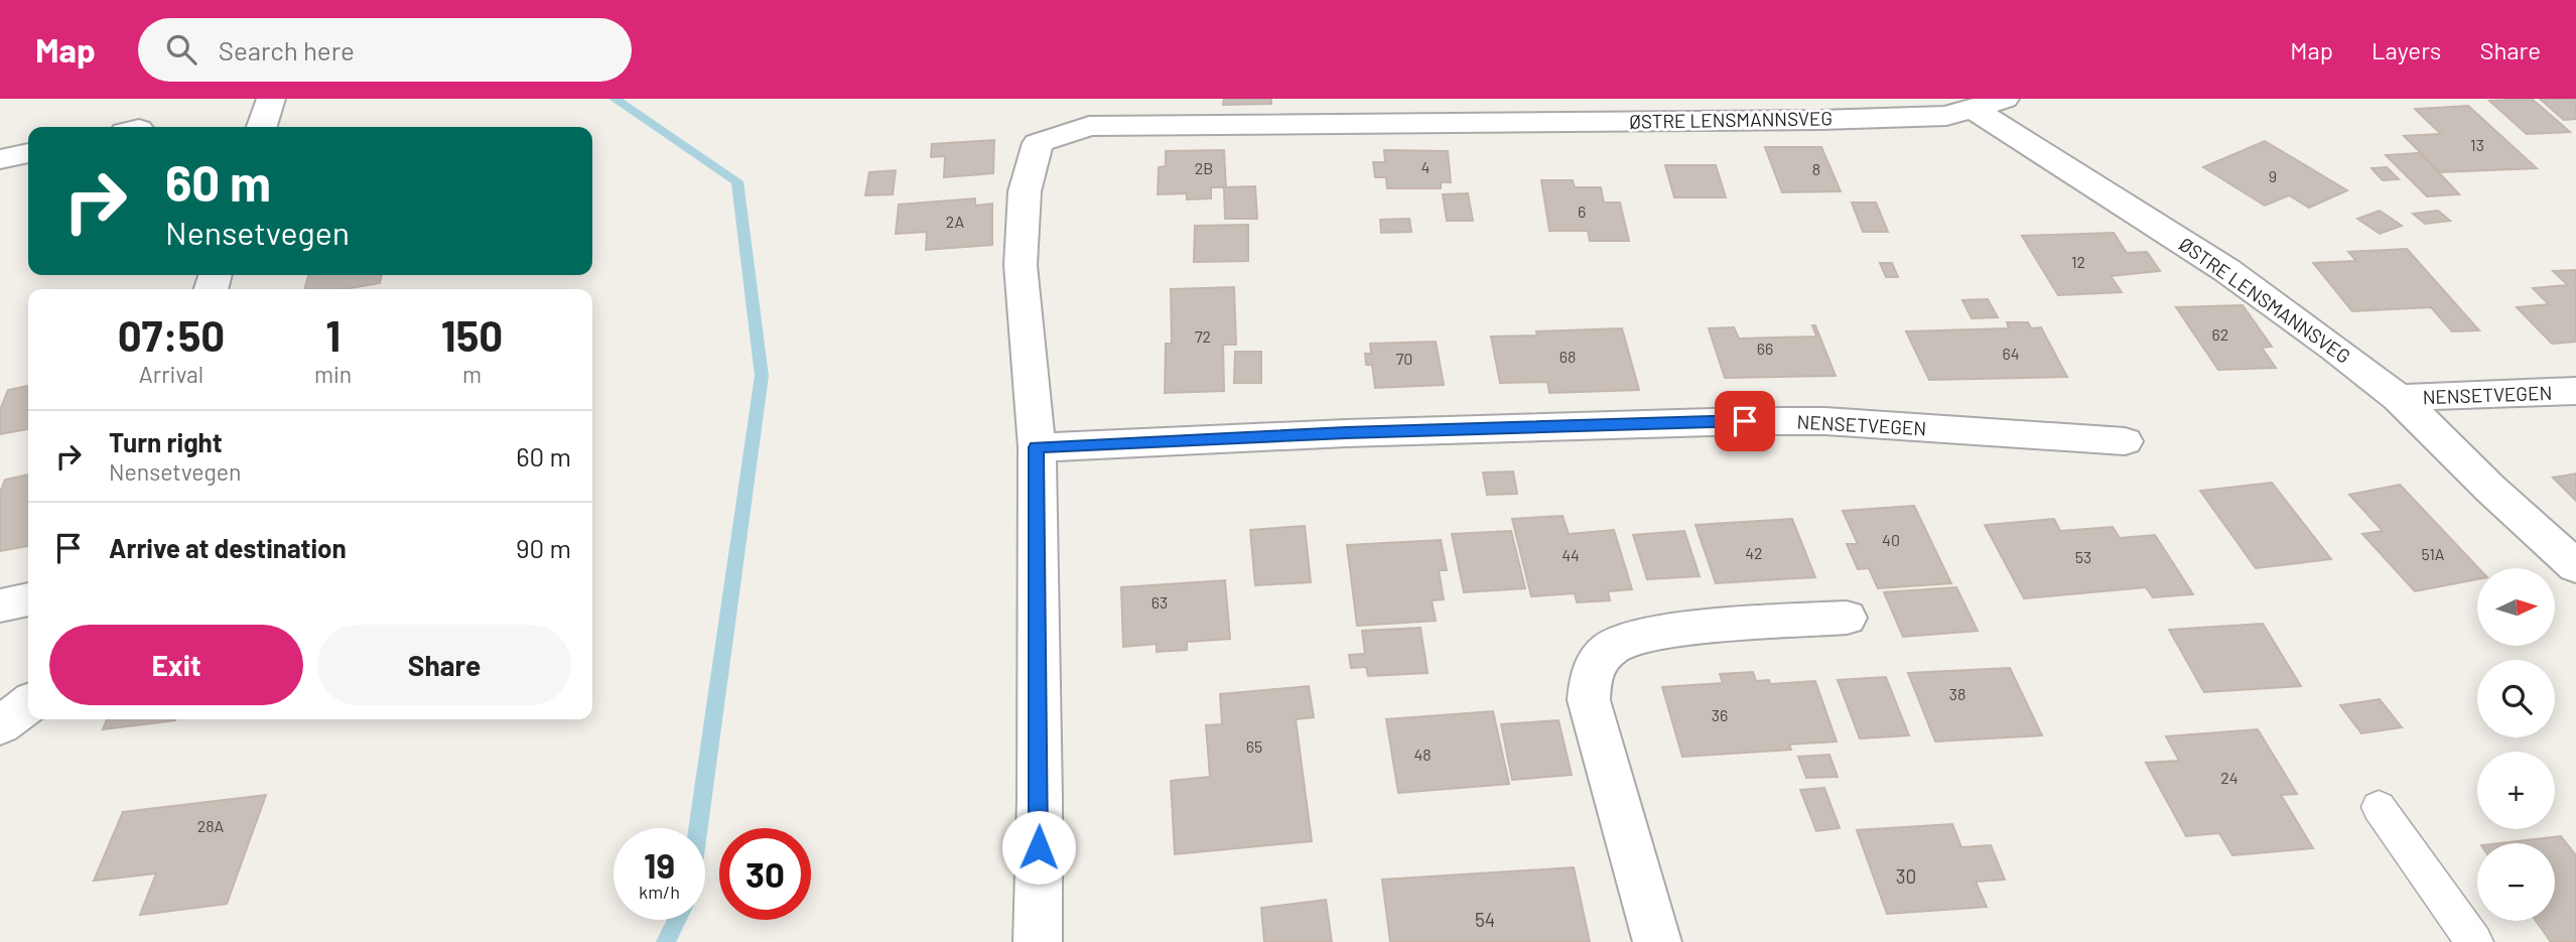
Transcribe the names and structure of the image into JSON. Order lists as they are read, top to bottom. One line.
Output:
{"streets":{"street":["ØSTRE LENSMANNSVEG","NENSETVEGEN"]},"crossings":[["ØSTRE LENSMANNSVEG","NENSETVEGEN"]],"house_numbers":["13","4","2B","8","9","6","2A","12","62","72","66","64","68","70","40","42","51A","44","53","63","38","36","65","48","24","28A","30","54"],"north":"right","page":{"header":"Map","search":"Search here","nav":["Map","Layers","Share"],"turn":["60 m","Nensetvegen"],"eta":["07:50","Arrival","1","min","150","m"],"list":[{"name":"Turn right","note":"Nensetvegen","value":"60 m"},{"name":"Arrive at destination","value":"90 m"}],"map_buttons":["+","−"],"buttons":["Exit","Share"],"speed":"19 km/h","limit":"30"}}
